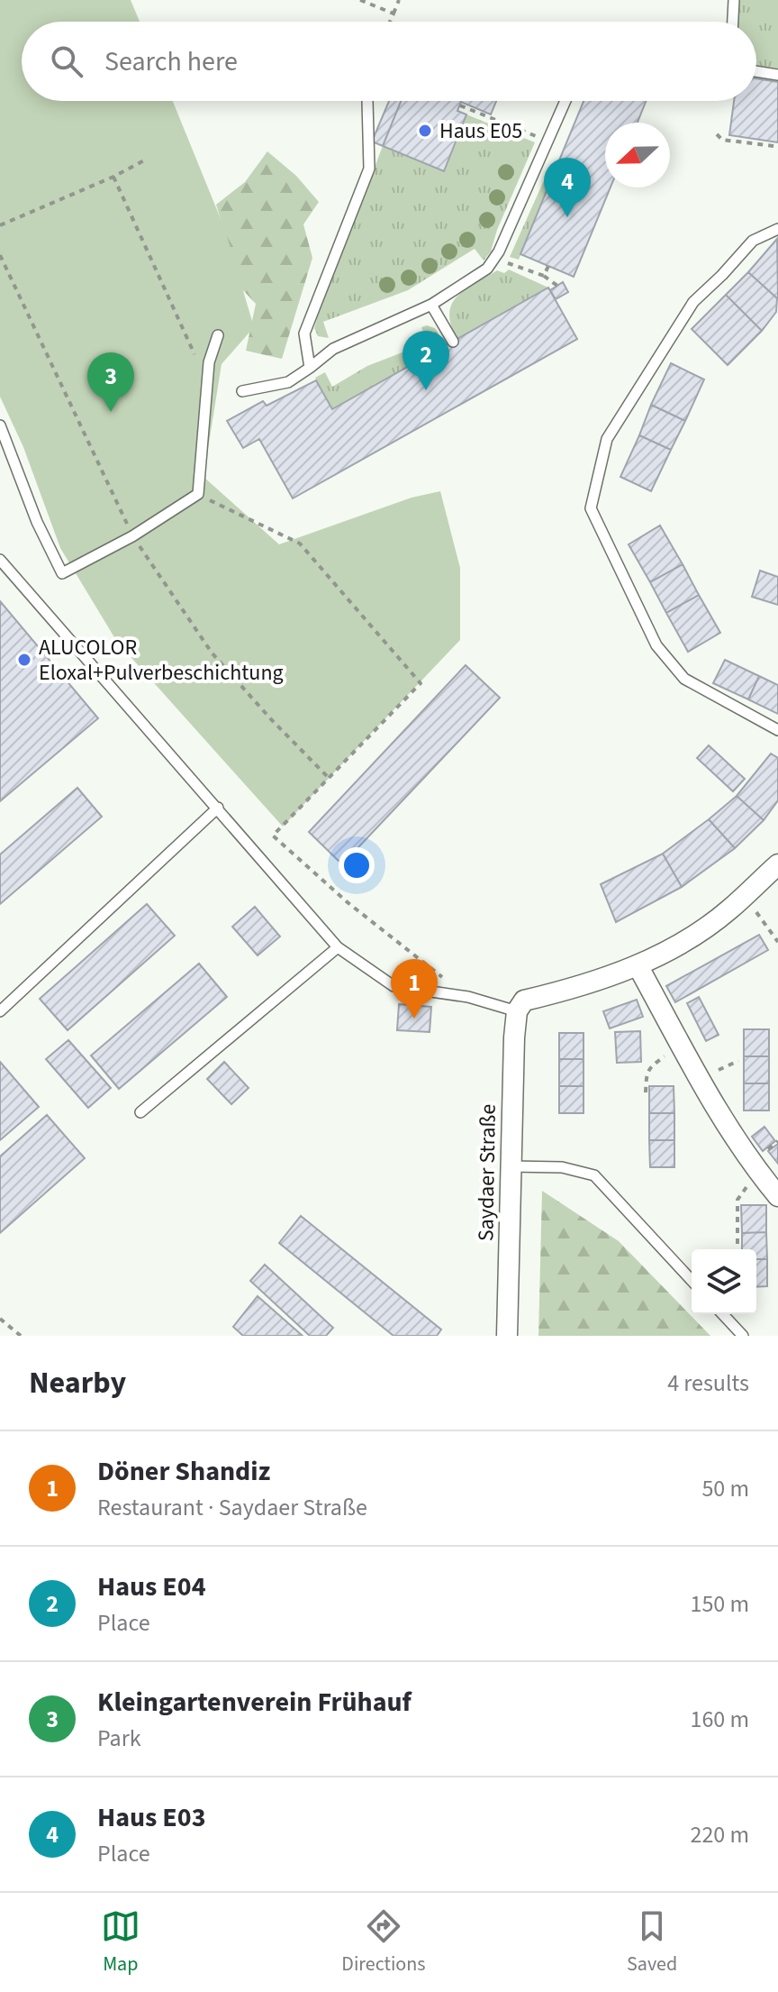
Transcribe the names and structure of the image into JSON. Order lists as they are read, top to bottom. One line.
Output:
{"streets":{"street":["Saydaer Straße"]},"places":["Haus E05","ALUCOLOR Eloxal+Pulverbeschichtung"],"north":"left","page":{"search":"Search here","pins":["4","2","3","1"],"heading":["Nearby","4 results"],"list":[{"mark":"1","name":"Döner Shandiz","note":"Restaurant · Saydaer Straße","value":"50 m"},{"mark":"2","name":"Haus E04","note":"Place","value":"150 m"},{"mark":"3","name":"Kleingartenverein Frühauf","note":"Park","value":"160 m"},{"mark":"4","name":"Haus E03","note":"Place","value":"220 m"}],"nav":["Map","Directions","Saved"]}}
